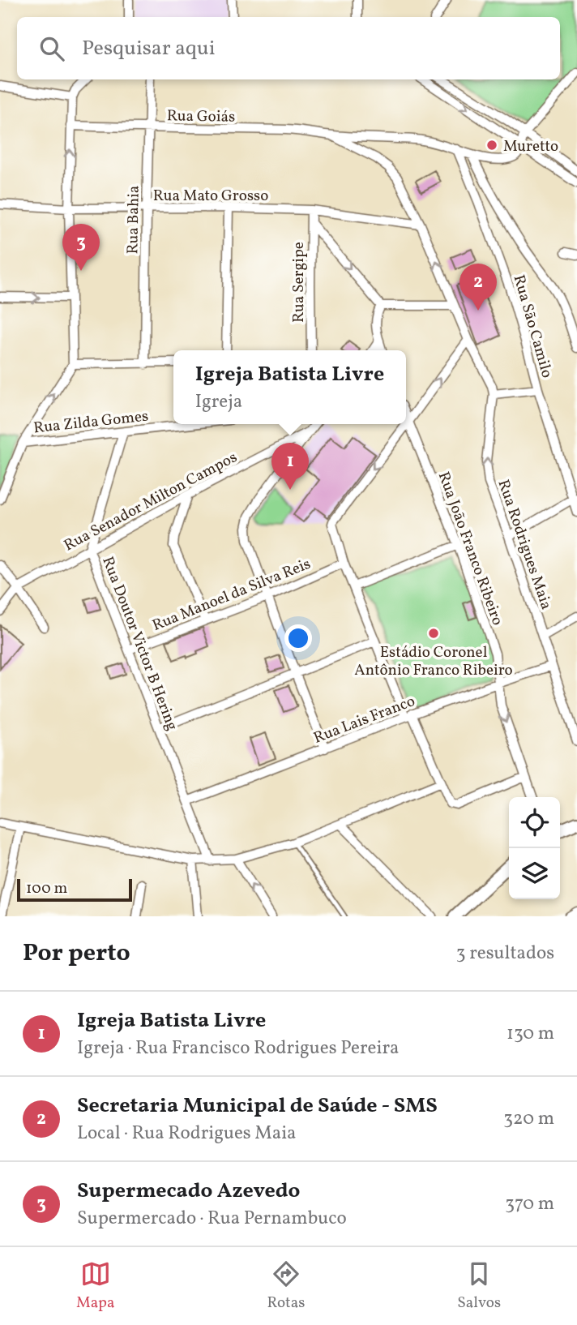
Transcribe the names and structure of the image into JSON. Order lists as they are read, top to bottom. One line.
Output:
{"streets":{"street":["Rua Goiás","Rua Mato Grosso","Rua Bahia","Rua Sergipe","Rua São Camilo","Rua Zilda Gomes","Rua Senador Milton Campos","Rua Rodrigues Maia","Rua João Franco Ribeiro","Rua Manoel da Silva Reis","Rua Doutor Victor B Hering","Rua Lais Franco"]},"crossings":[["Rua Goiás","Rua Bahia"],["Rua Mato Grosso","Rua Bahia"],["Rua Mato Grosso","Rua Sergipe"],["Rua Zilda Gomes","Rua Doutor Victor B Hering"],["Rua Senador Milton Campos","Rua Doutor Victor B Hering"],["Rua Rodrigues Maia","Rua Lais Franco"],["Rua João Franco Ribeiro","Rua Lais Franco"],["Rua Manoel da Silva Reis","Rua Doutor Victor B Hering"],["Rua Doutor Victor B Hering","Rua Lais Franco"]],"one_way":["Rua Rodrigues Maia"],"places":["Muretto","Estádio Coronel Antônio Franco Ribeiro"],"scale_bar":"100 m","page":{"search":"Pesquisar aqui","pins":["3","2","1"],"popup":["Igreja Batista Livre","Igreja"],"scale":"100 m","heading":["Por perto","3 resultados"],"list":[{"mark":"1","name":"Igreja Batista Livre","note":"Igreja · Rua Francisco Rodrigues Pereira","value":"130 m"},{"mark":"2","name":"Secretaria Municipal de Saúde - SMS","note":"Local · Rua Rodrigues Maia","value":"320 m"},{"mark":"3","name":"Supermecado Azevedo","note":"Supermercado · Rua Pernambuco","value":"370 m"}],"nav":["Mapa","Rotas","Salvos"]}}
